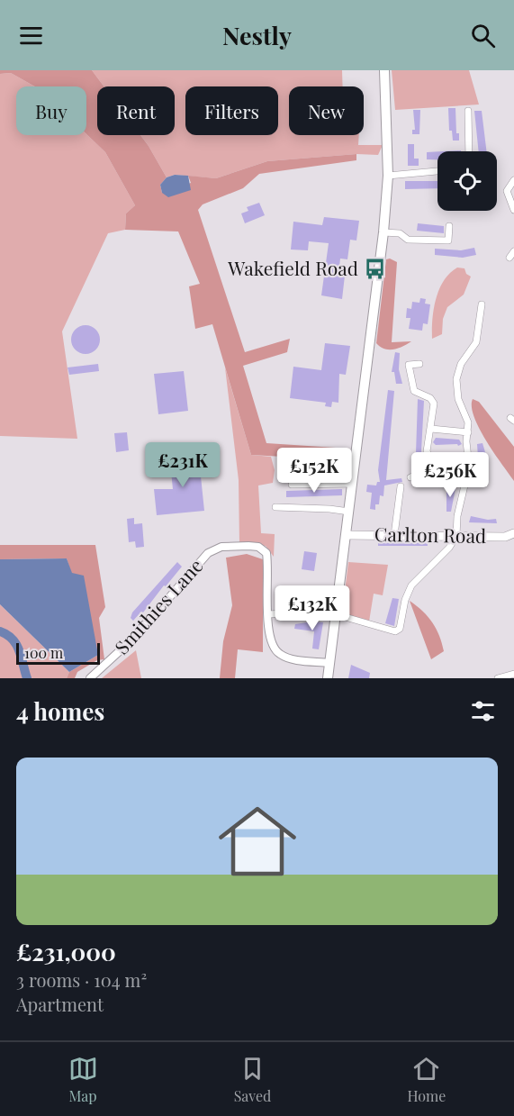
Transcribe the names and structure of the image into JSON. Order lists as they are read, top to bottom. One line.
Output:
{"streets":{"main road":["Carlton Road"],"street":["Smithies Lane"]},"places":{"bus stop":["Wakefield Road"]},"scale_bar":"100 m","page":{"header":"Nestly","chip":["Buy","Rent","Filters","New"],"price":["£231K","£152K","£256K","£132K"],"scale":"100 m","heading":"4 homes","list":[{"name":"£231,000","note":"3 rooms · 104 m² · Apartment"}],"tabs":["Map","Saved","Home"]}}
